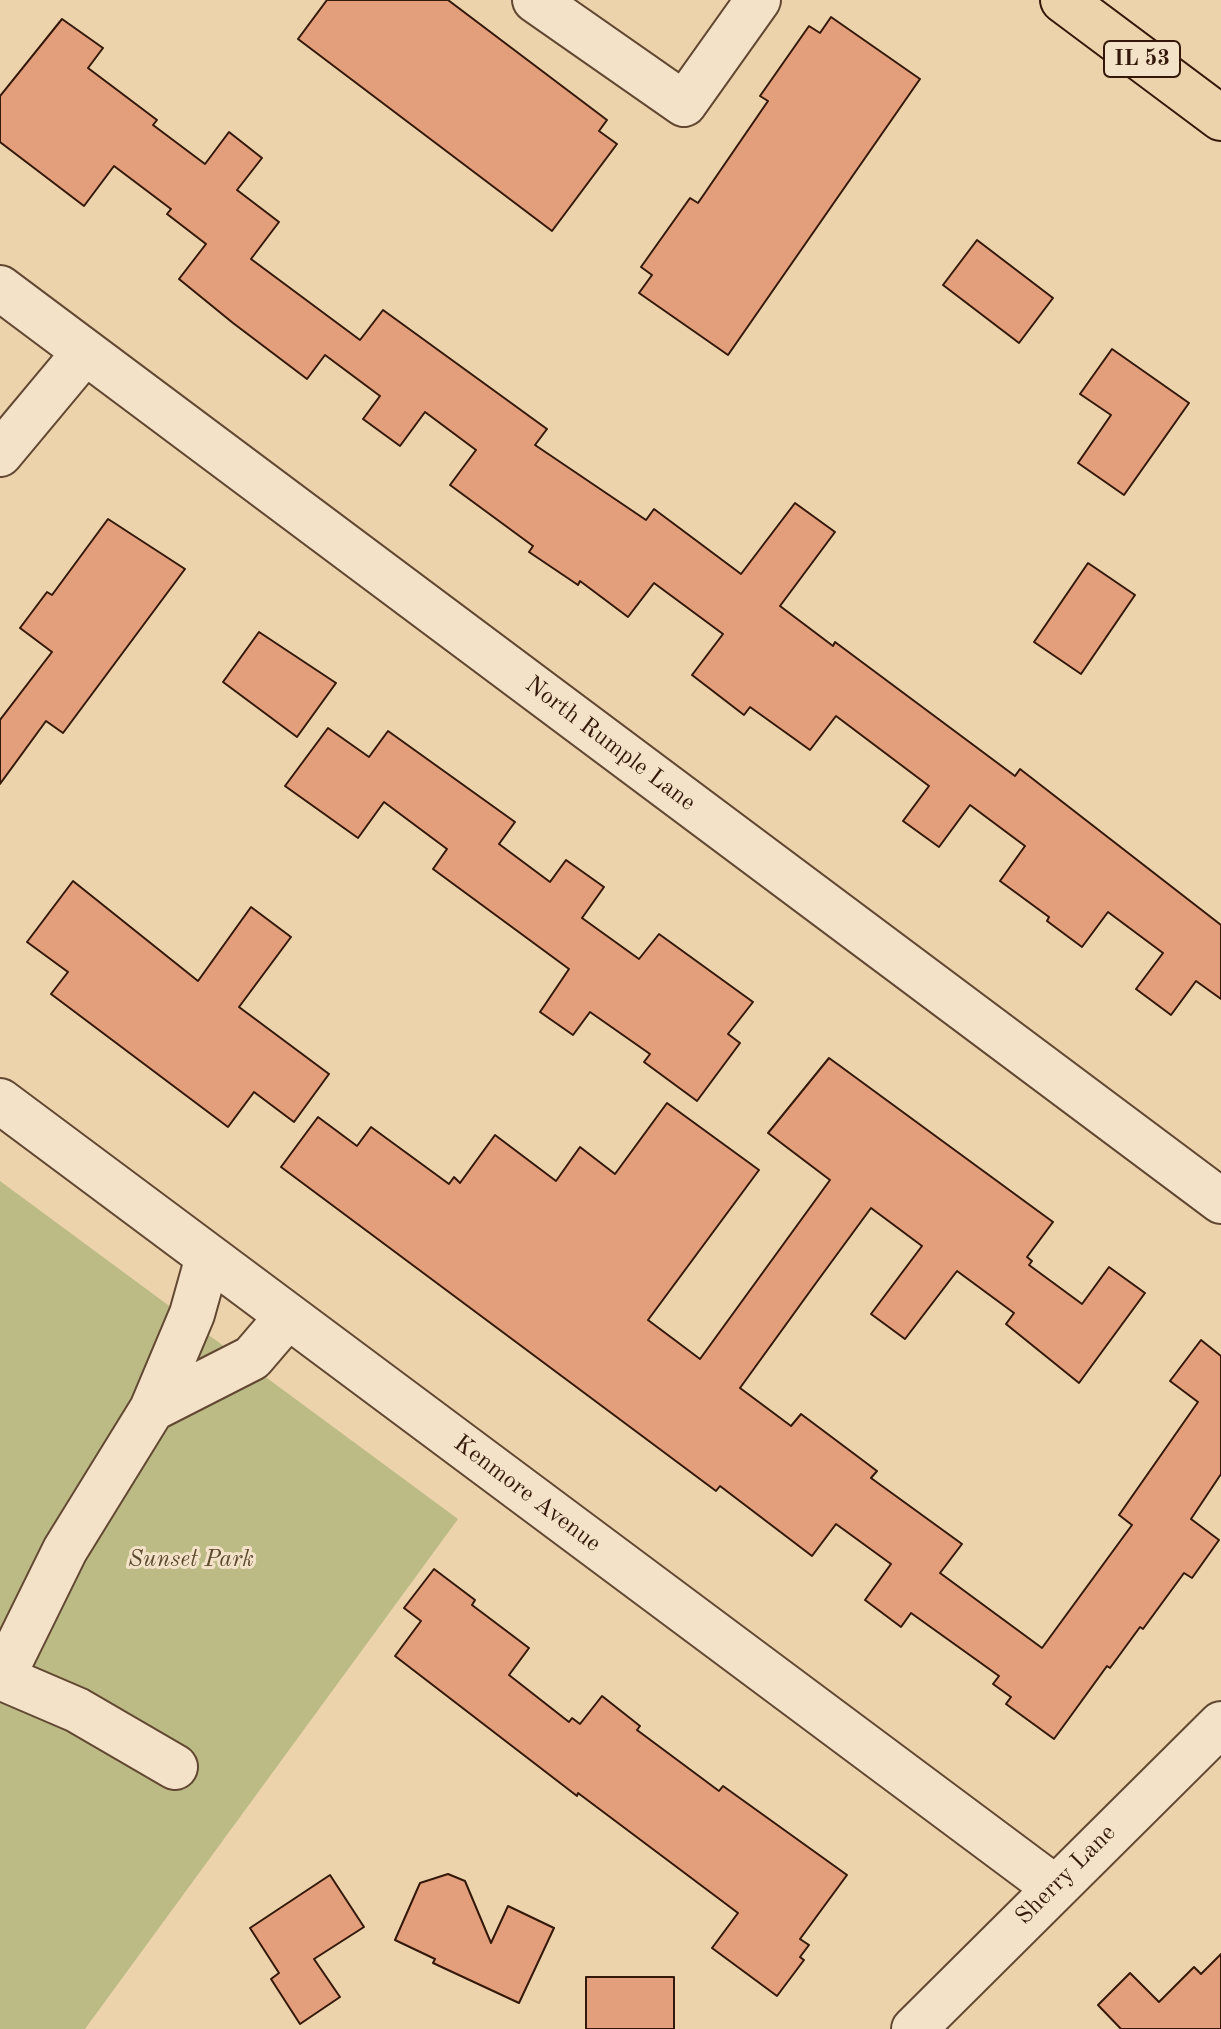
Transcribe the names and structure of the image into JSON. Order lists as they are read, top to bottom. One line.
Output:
{"streets":{"main road":["IL 53"],"street":["North Rumple Lane","Kenmore Avenue","Sherry Lane"]},"crossings":[["Kenmore Avenue","Sherry Lane"]],"parks":["Sunset Park"]}
